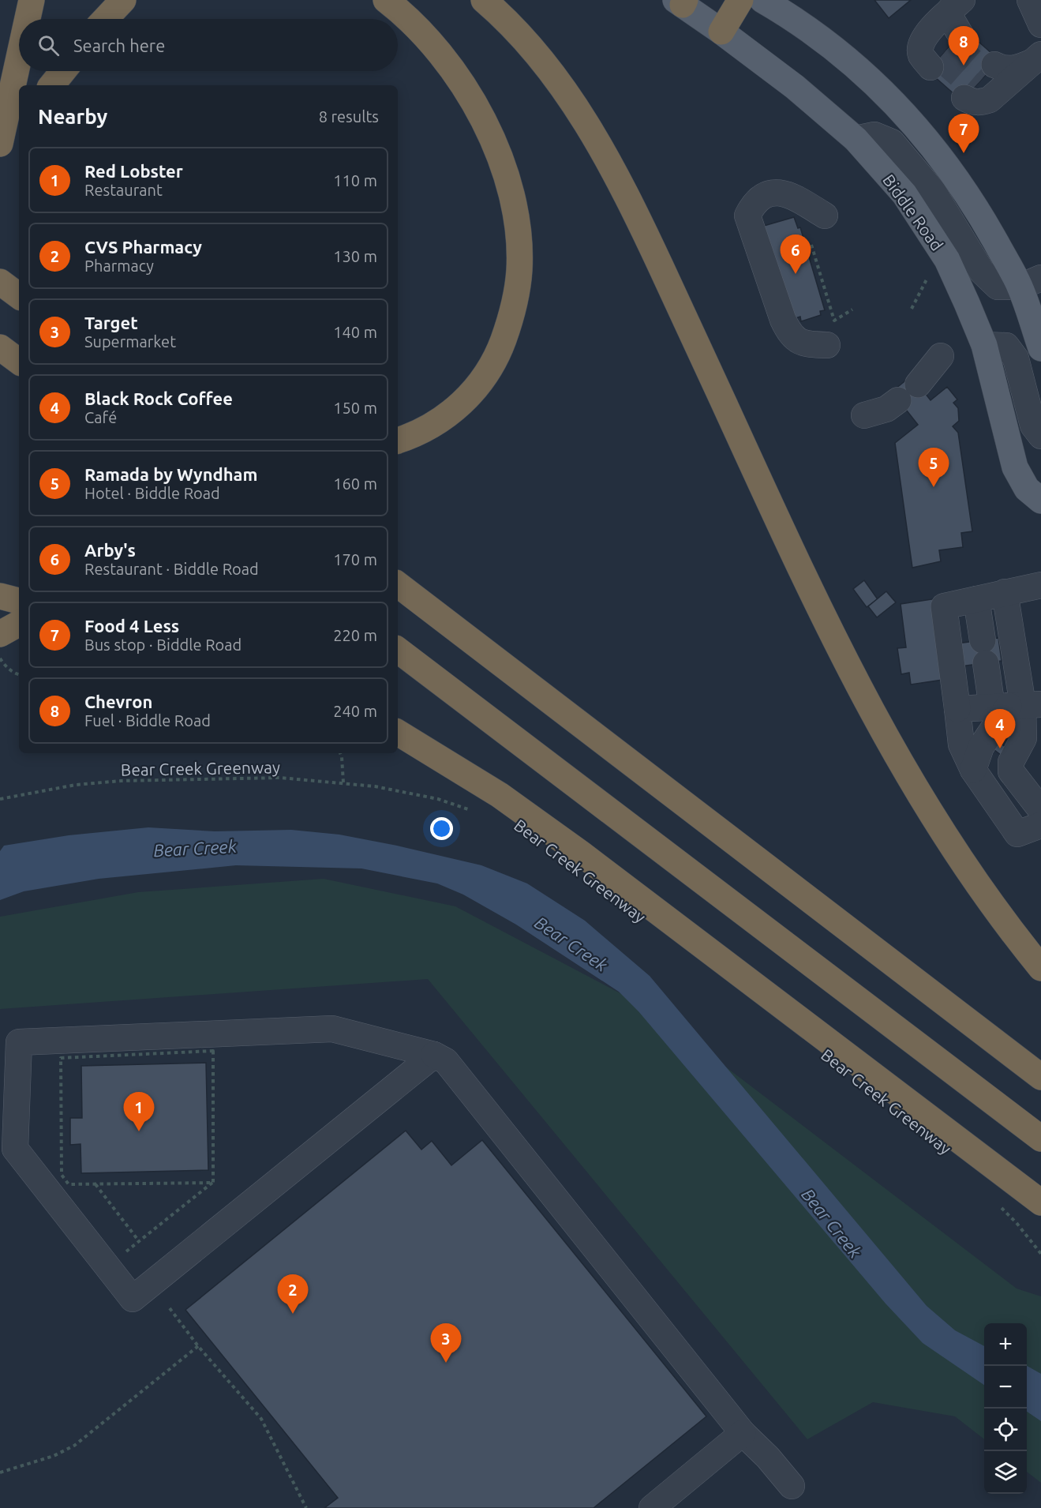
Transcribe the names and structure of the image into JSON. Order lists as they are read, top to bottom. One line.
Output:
{"streets":{"main road":["Biddle Road"],"path":["Bear Creek Greenway"]},"water":["Bear Creek"],"page":{"search":"Search here","pins":["8","7","6","5","4","1","2","3"],"heading":["Nearby","8 results"],"list":[{"mark":"1","name":"Red Lobster","note":"Restaurant","value":"110 m"},{"mark":"2","name":"CVS Pharmacy","note":"Pharmacy","value":"130 m"},{"mark":"3","name":"Target","note":"Supermarket","value":"140 m"},{"mark":"4","name":"Black Rock Coffee","note":"Café","value":"150 m"},{"mark":"5","name":"Ramada by Wyndham","note":"Hotel · Biddle Road","value":"160 m"},{"mark":"6","name":"Arby's","note":"Restaurant · Biddle Road","value":"170 m"},{"mark":"7","name":"Food 4 Less","note":"Bus stop · Biddle Road","value":"220 m"},{"mark":"8","name":"Chevron","note":"Fuel · Biddle Road","value":"240 m"}],"map_buttons":["+","−"]}}
